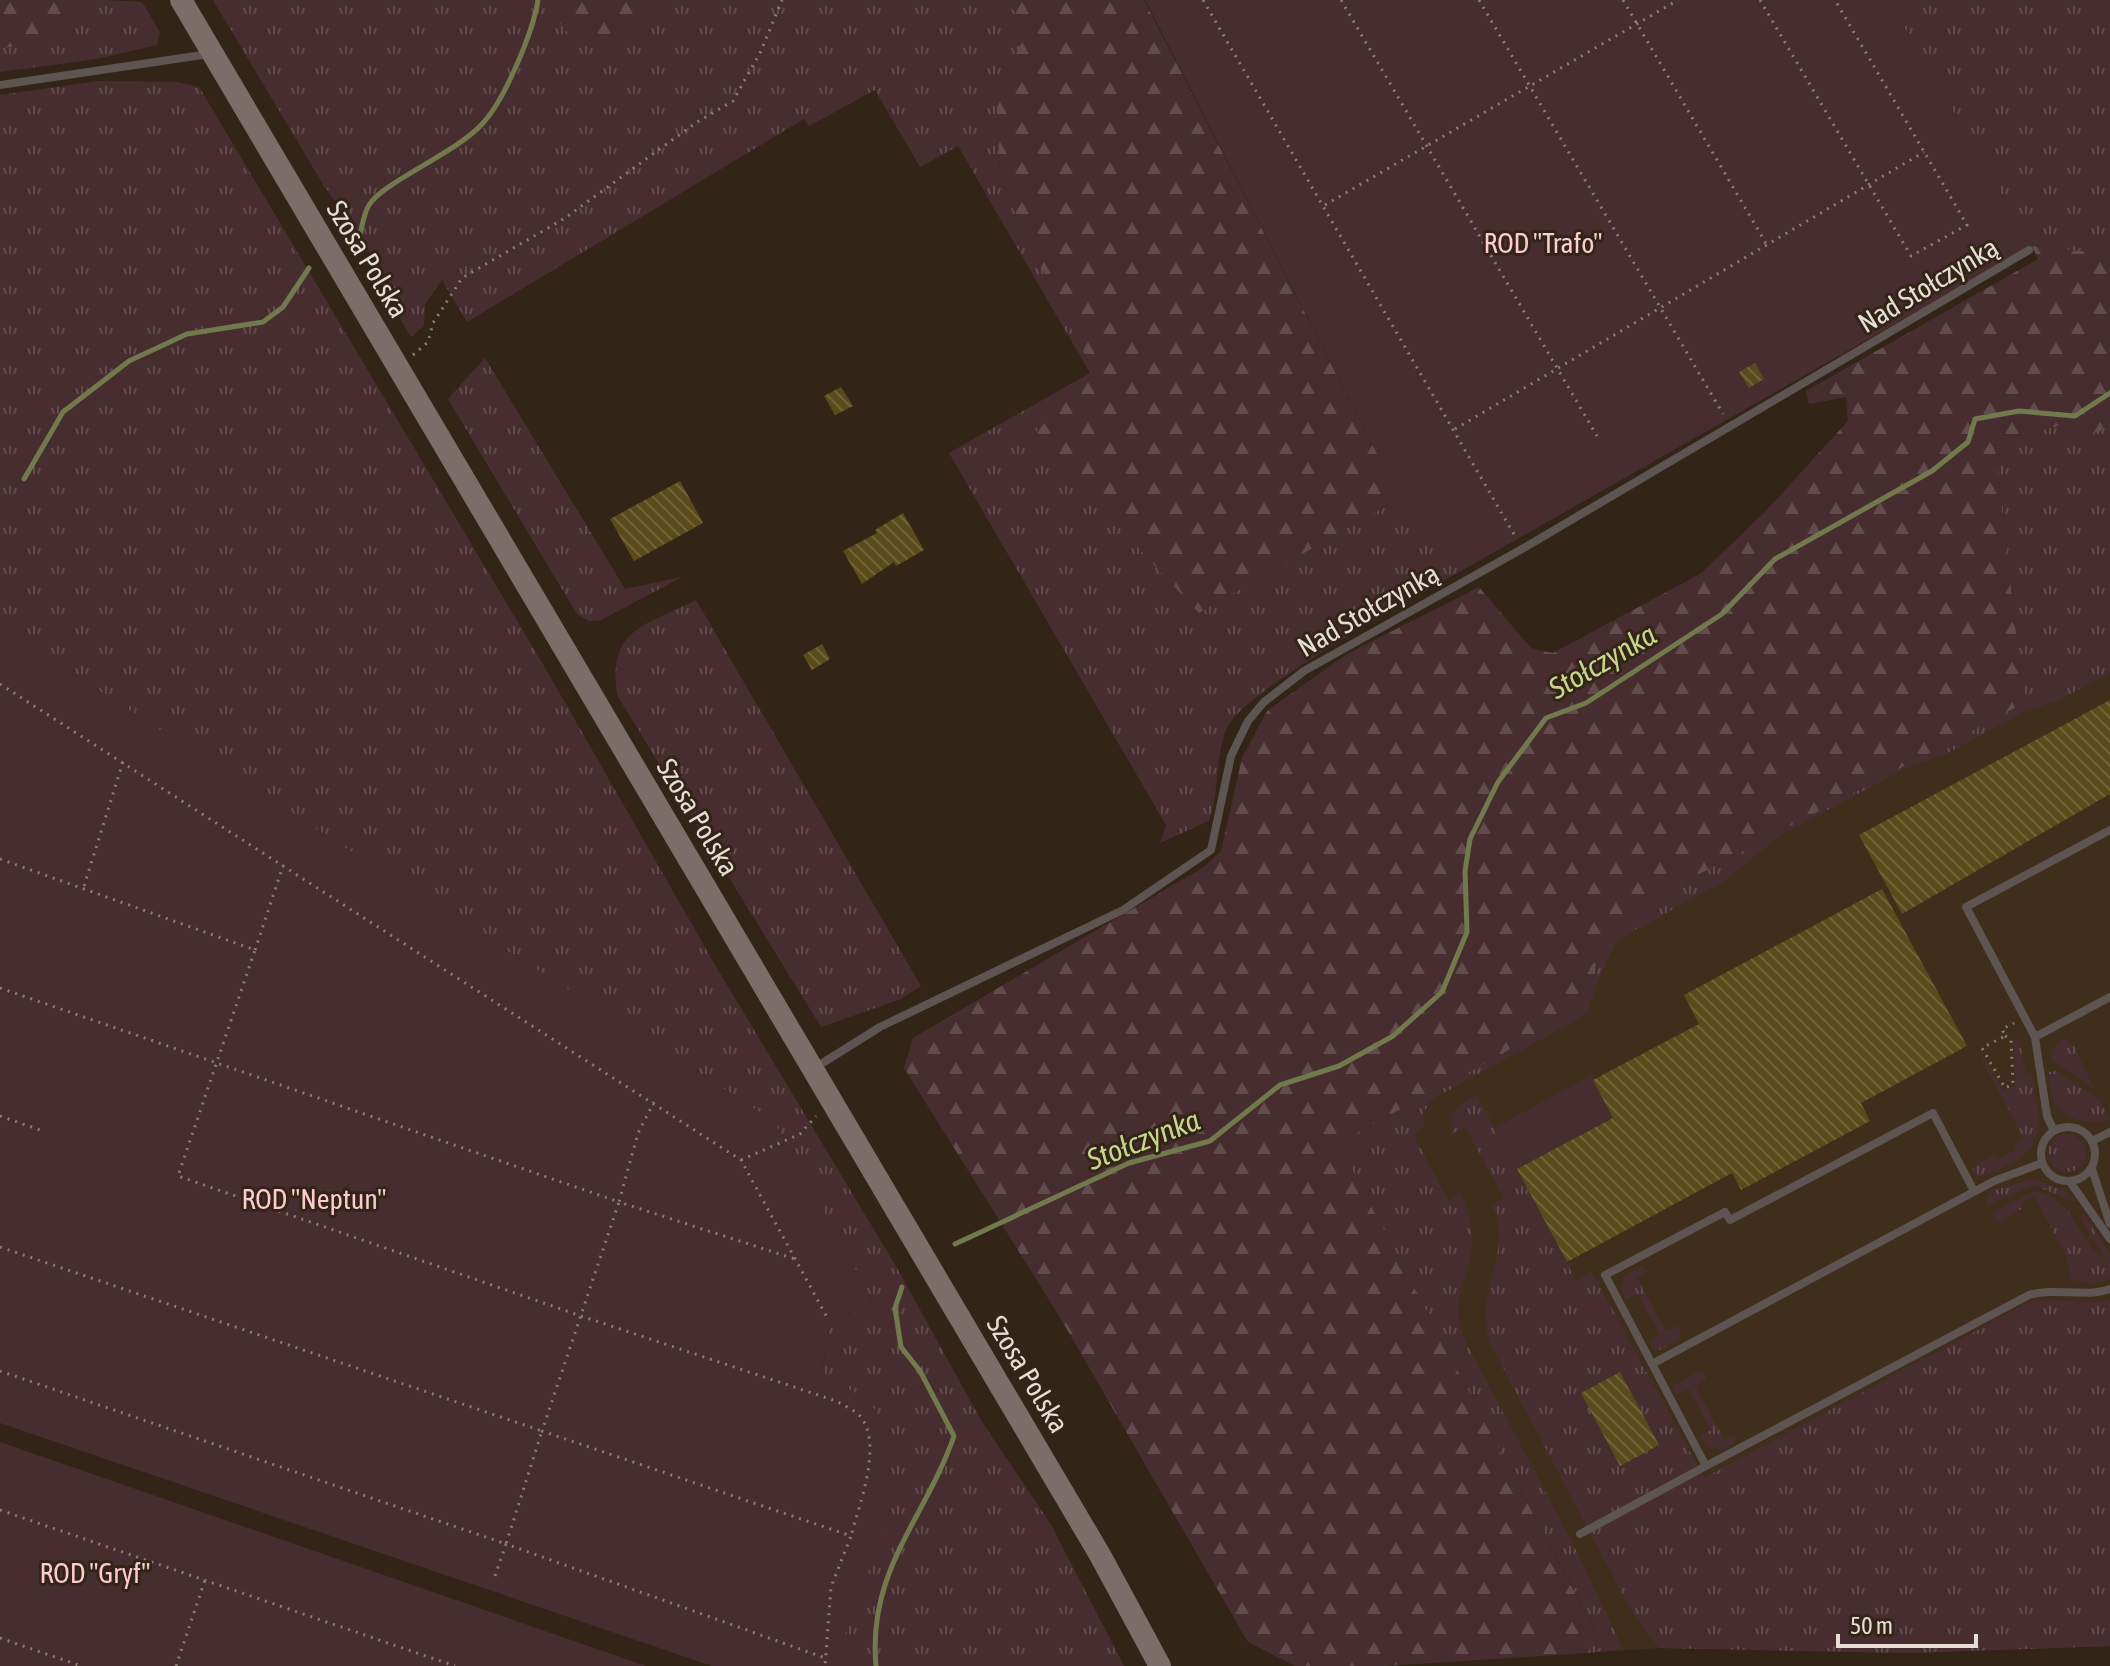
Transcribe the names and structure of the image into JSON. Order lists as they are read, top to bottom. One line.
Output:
{"streets":{"street":["Szosa Polska"],"lane":["Nad Stołczynką"]},"crossings":[["Szosa Polska","Nad Stołczynką"]],"water":["Stołczynka"],"parks":["ROD \"Trafo\"","ROD \"Neptun\"","ROD \"Gryf\""],"scale_bar":"50 m"}
